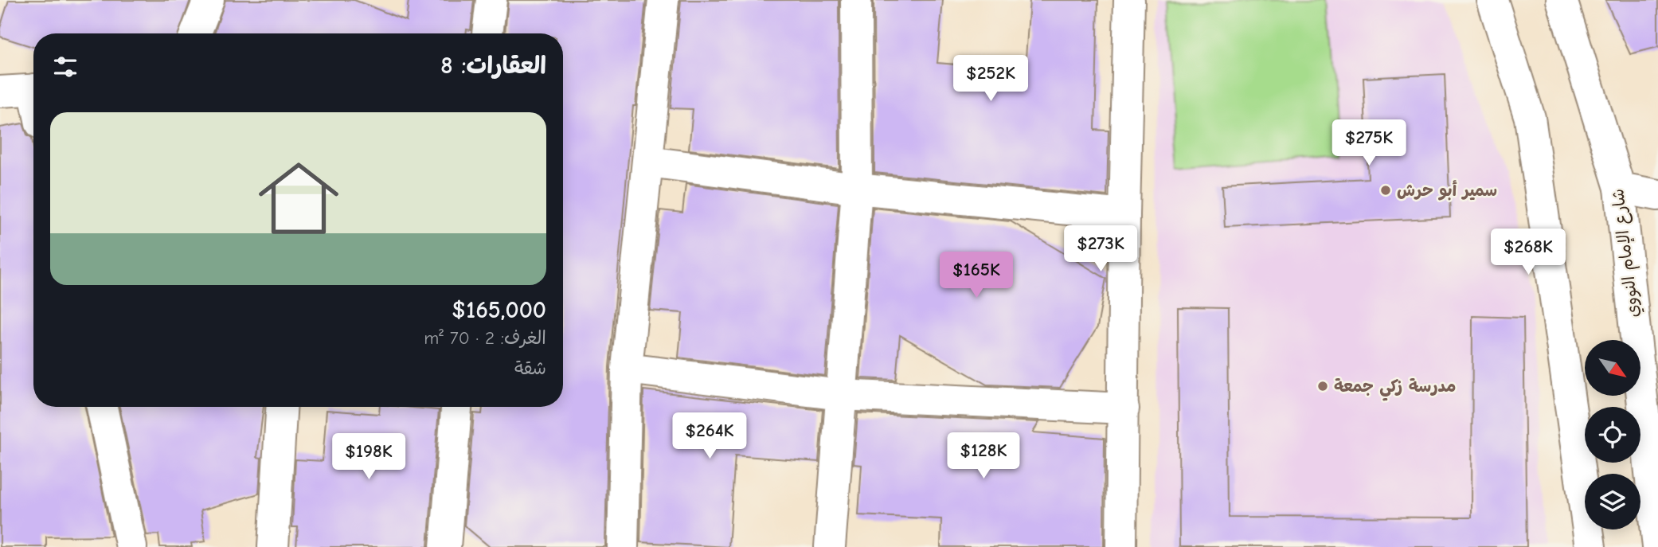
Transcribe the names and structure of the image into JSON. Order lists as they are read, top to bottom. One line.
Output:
{"streets":{"street":["شارع الإمام النووي"]},"places":["سمير أبو حرش","مدرسة زكي جمعة"],"north":"bottom right","page":{"heading":"العقارات: 8","price":["$252K","$275K","$273K","$268K","$165K","$264K","$128K","$198K"],"list":[{"name":"$165,000","note":"الغرف: 2 · 70 m² · شقة"}]}}
